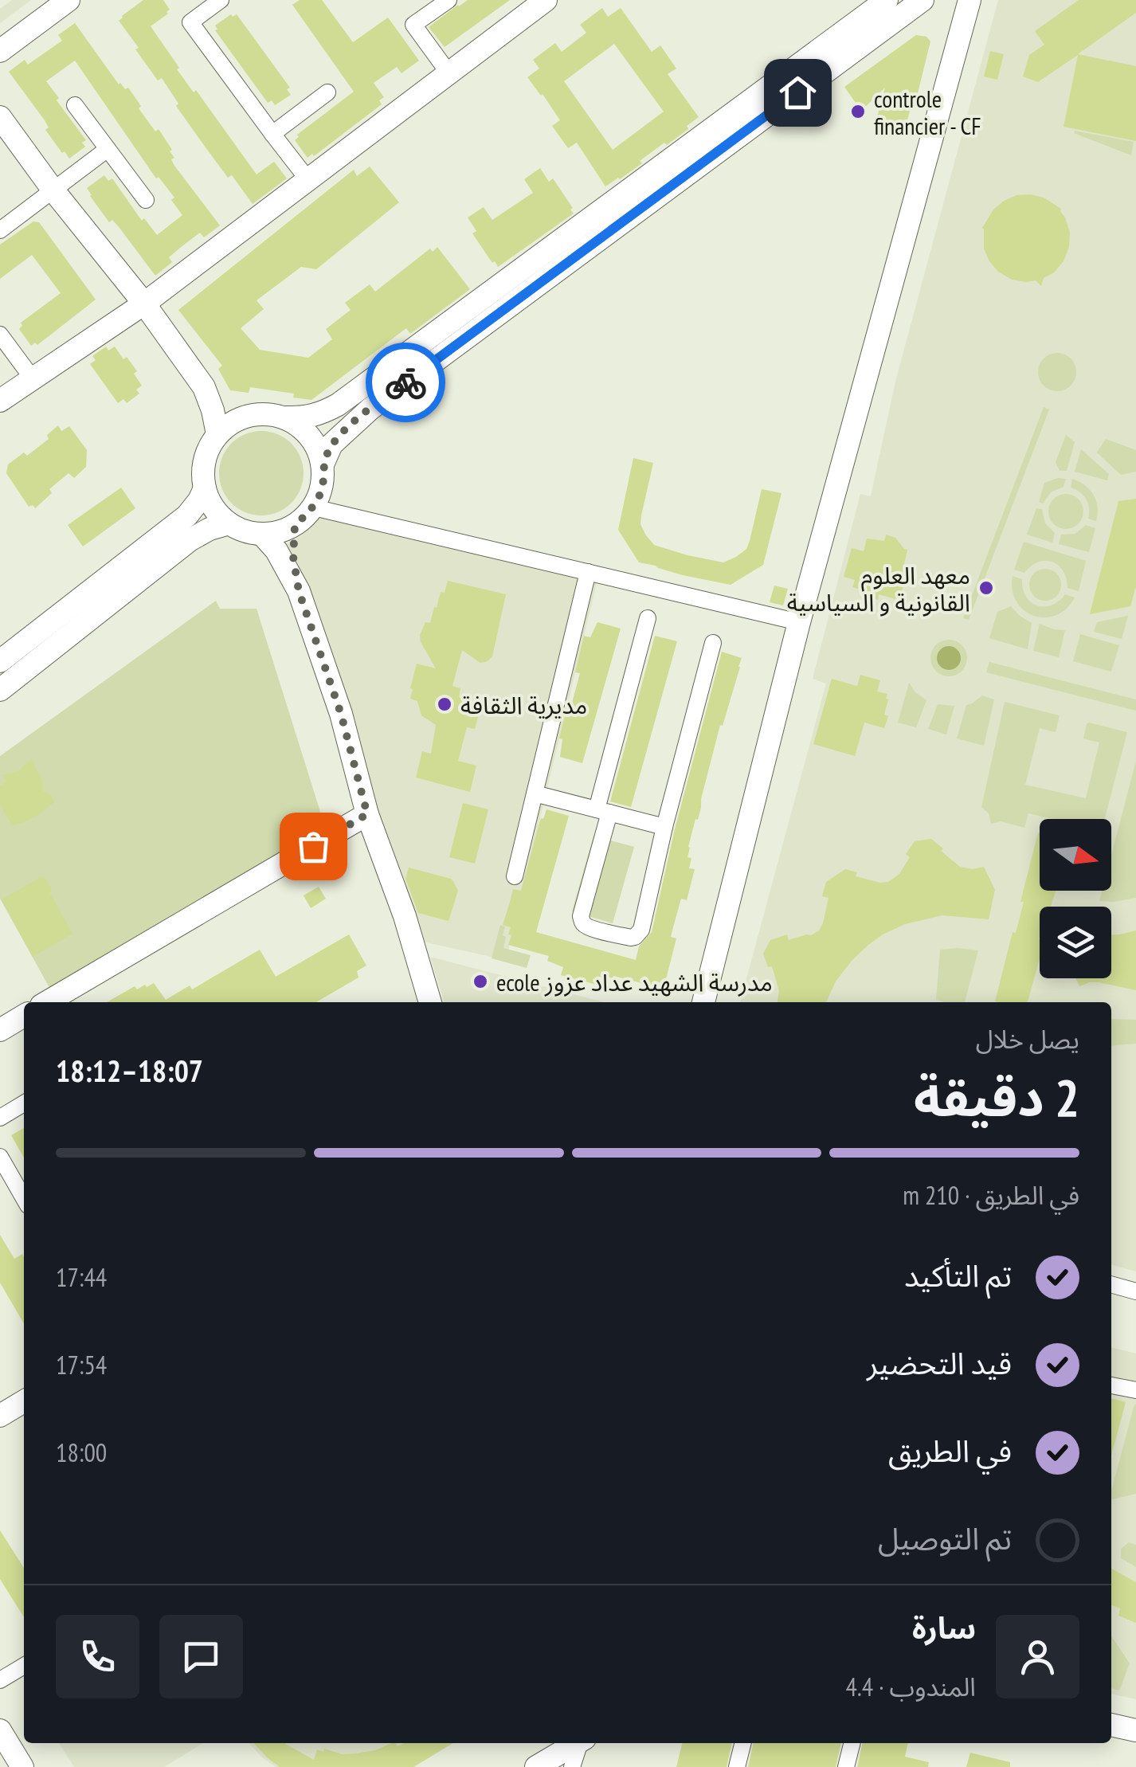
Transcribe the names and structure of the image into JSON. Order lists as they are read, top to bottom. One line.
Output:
{"places":["controle financier - CF","معهد العلوم القانونية و السياسية","مديرية الثقافة","ecole مدرسة الشهيد عداد عزوز"],"north":"right","page":{"heading":["2 دقيقة","يصل خلال","18:07–18:12"],"panel":["سارة","المندوب · 4.4"],"bar":"في الطريق · 210 m","list":[["تم التأكيد","17:44"],["قيد التحضير","17:54"],["في الطريق","18:00"],"تم التوصيل"]}}
